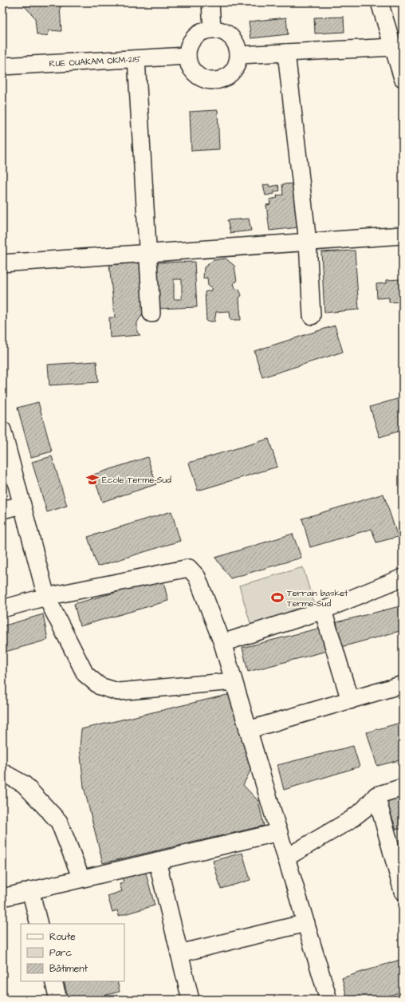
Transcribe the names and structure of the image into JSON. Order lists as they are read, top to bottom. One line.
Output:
{"streets":{"street":["RUE OUAKAM OKM-215"]},"places":{"school or university":["École Terme-Sud"],"sports":["Terrain basket Terme-Sud"]},"legend":["Route","Parc","Bâtiment"]}
